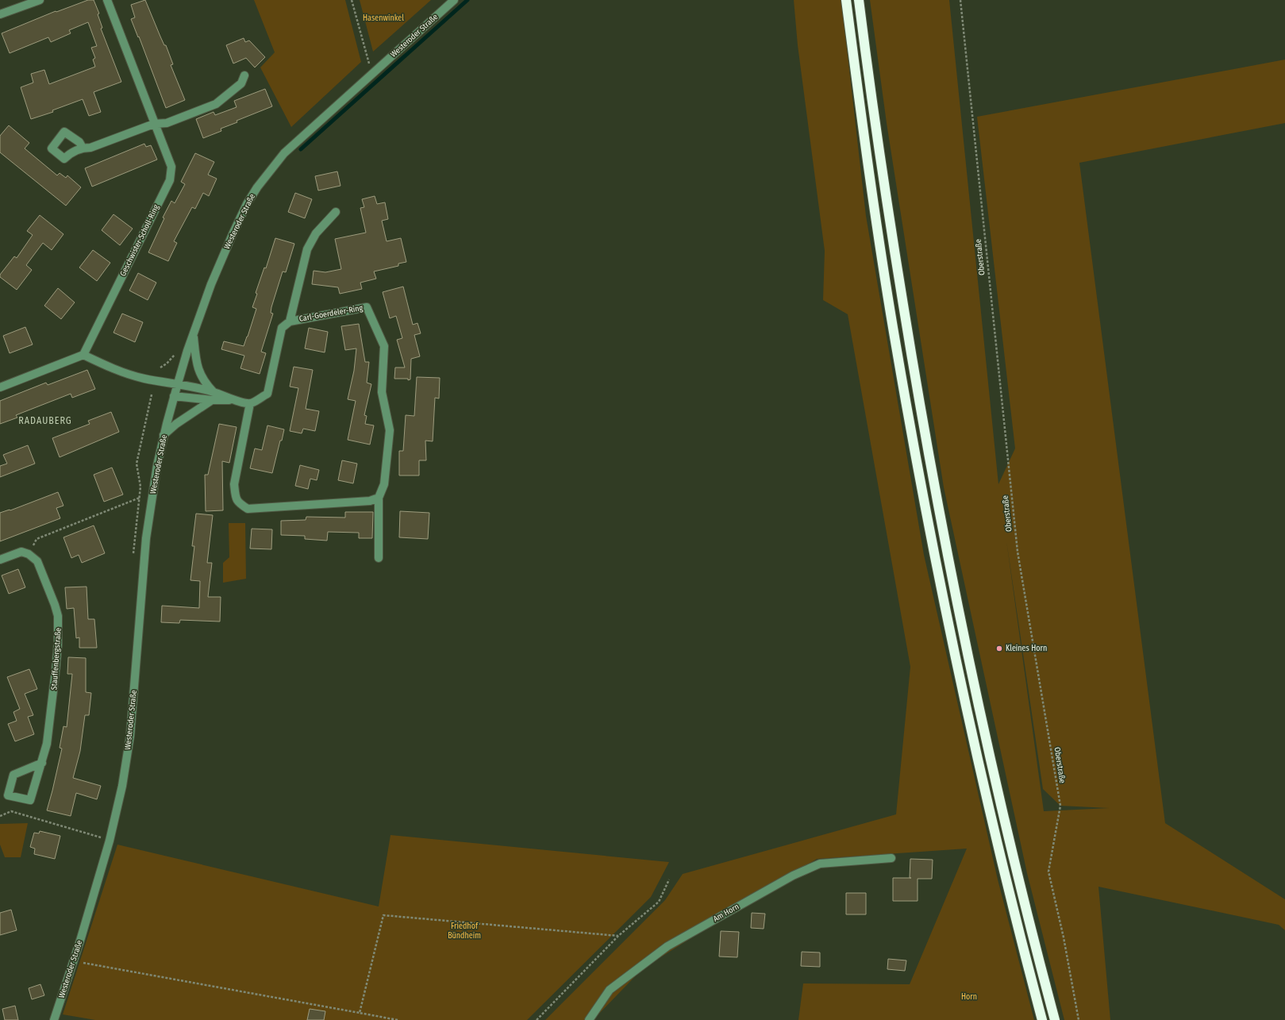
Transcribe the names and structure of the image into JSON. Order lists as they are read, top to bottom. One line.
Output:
{"streets":{"street":["Westeroder Straße","Geschwister-Scholl-Ring","Carl-Goerdeler-Ring","Stauffenbergstraße","Am Horn"],"path":["Oberstraße"]},"districts":["RADAUBERG"],"parks":["Hasenwinkel","Friedhof Bündheim","Horn"],"places":["Kleines Horn"]}
